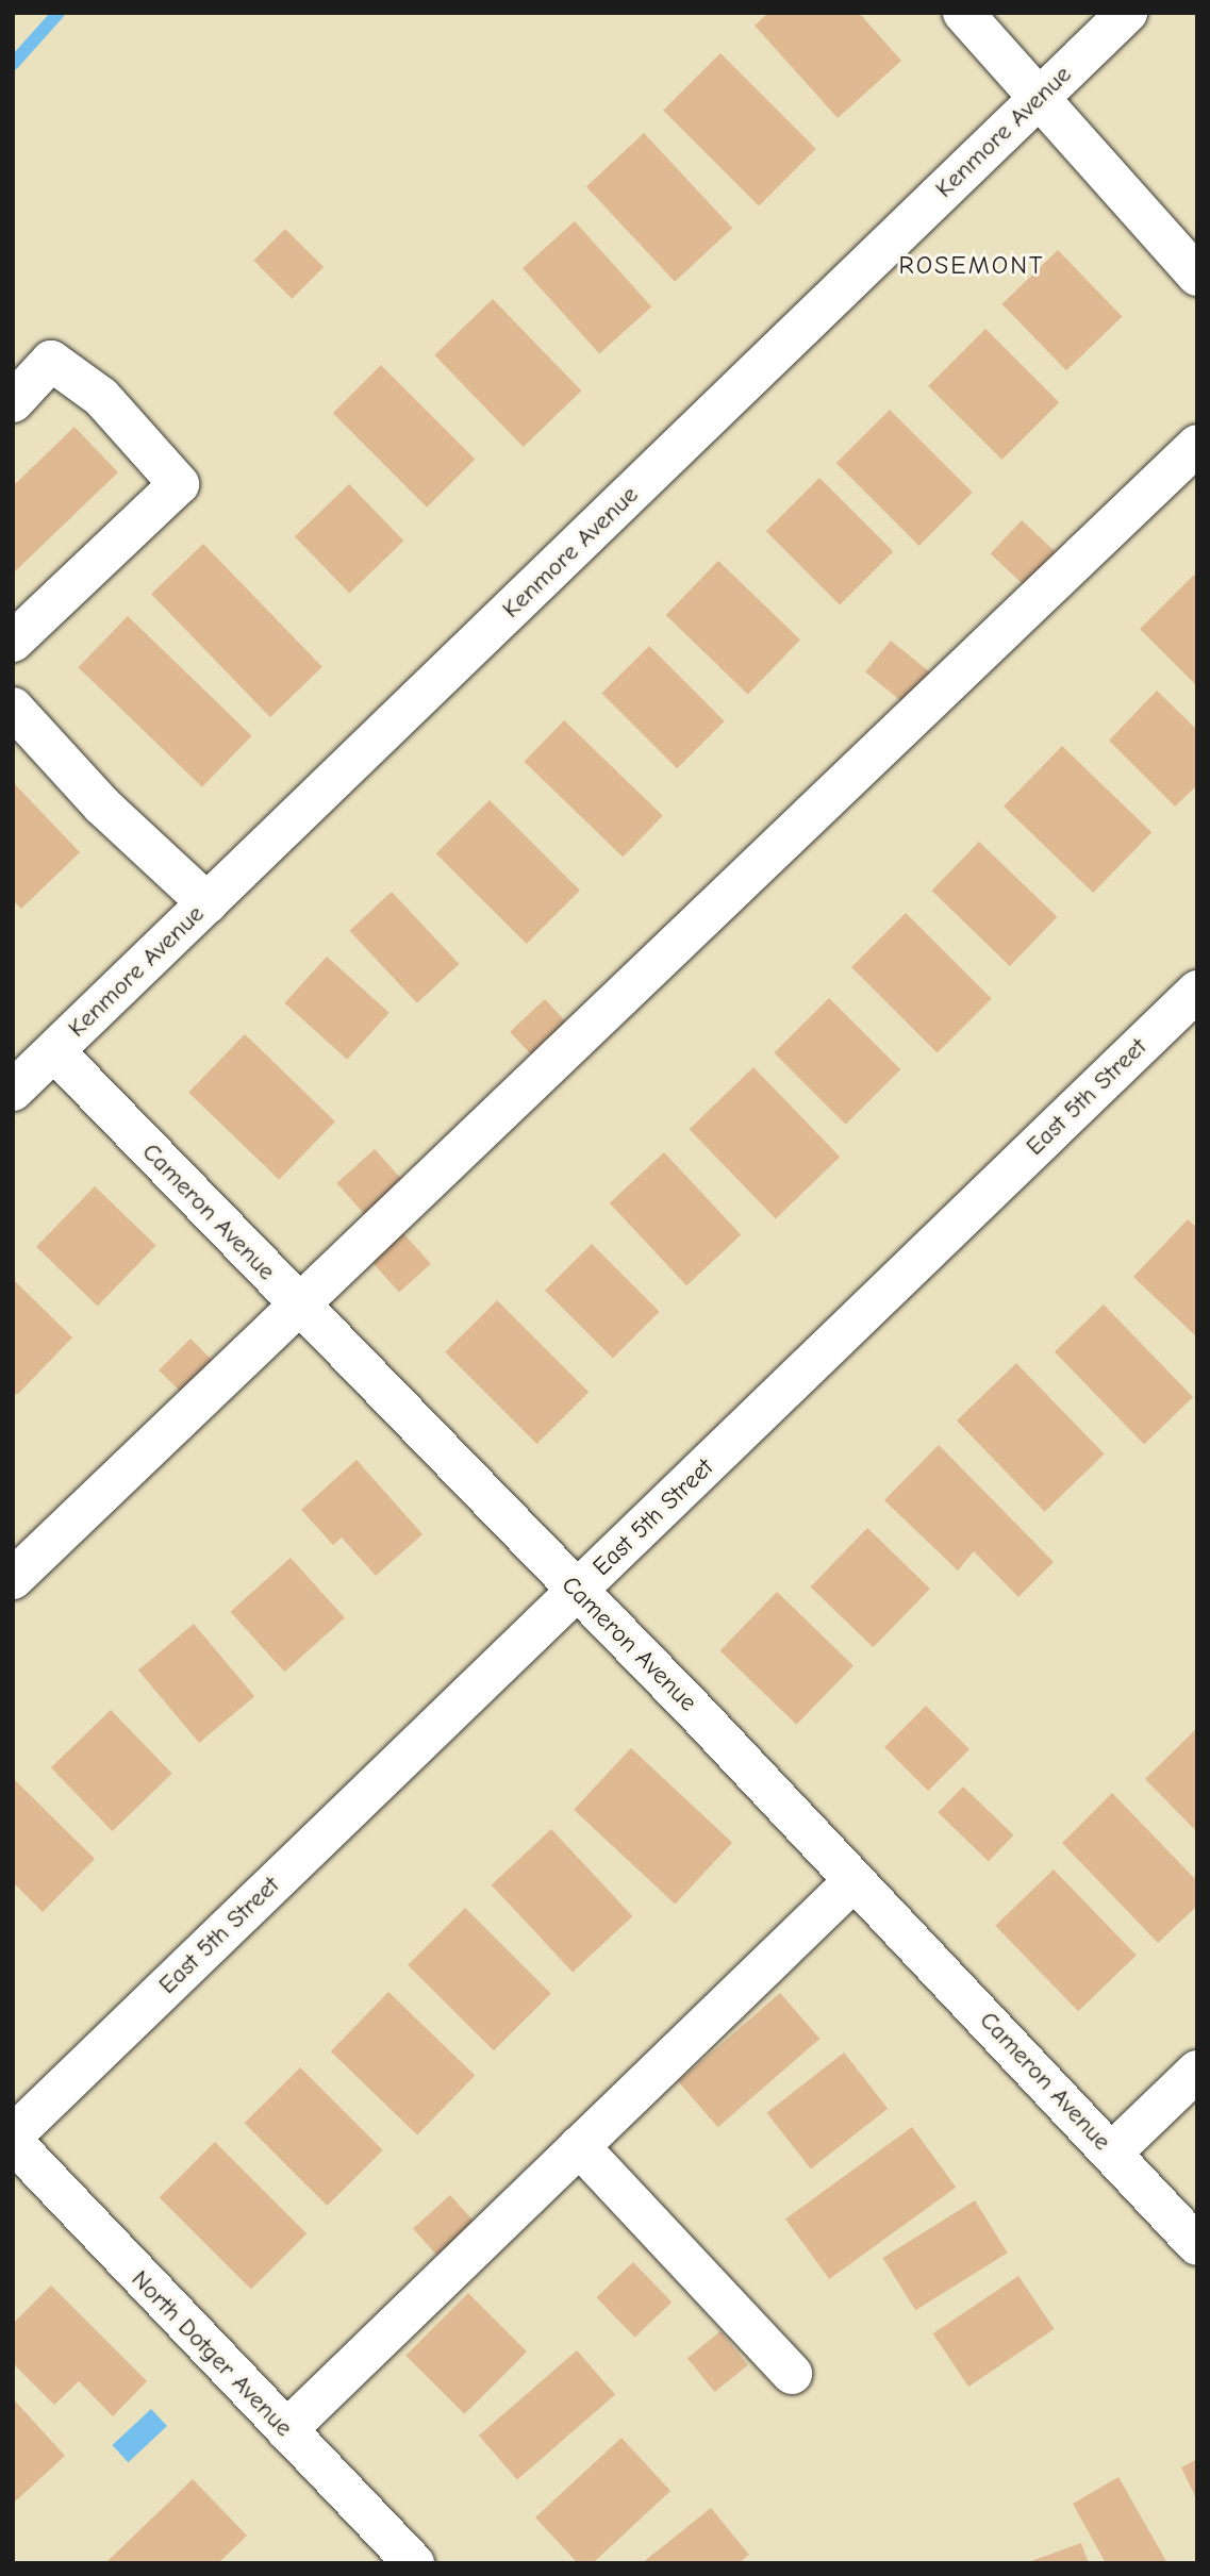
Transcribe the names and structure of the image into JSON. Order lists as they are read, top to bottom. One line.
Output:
{"streets":{"street":["Kenmore Avenue","East 5th Street","Cameron Avenue","North Dotger Avenue"]},"crossings":[["Kenmore Avenue","Cameron Avenue"],["East 5th Street","Cameron Avenue"]],"districts":["ROSEMONT"]}
